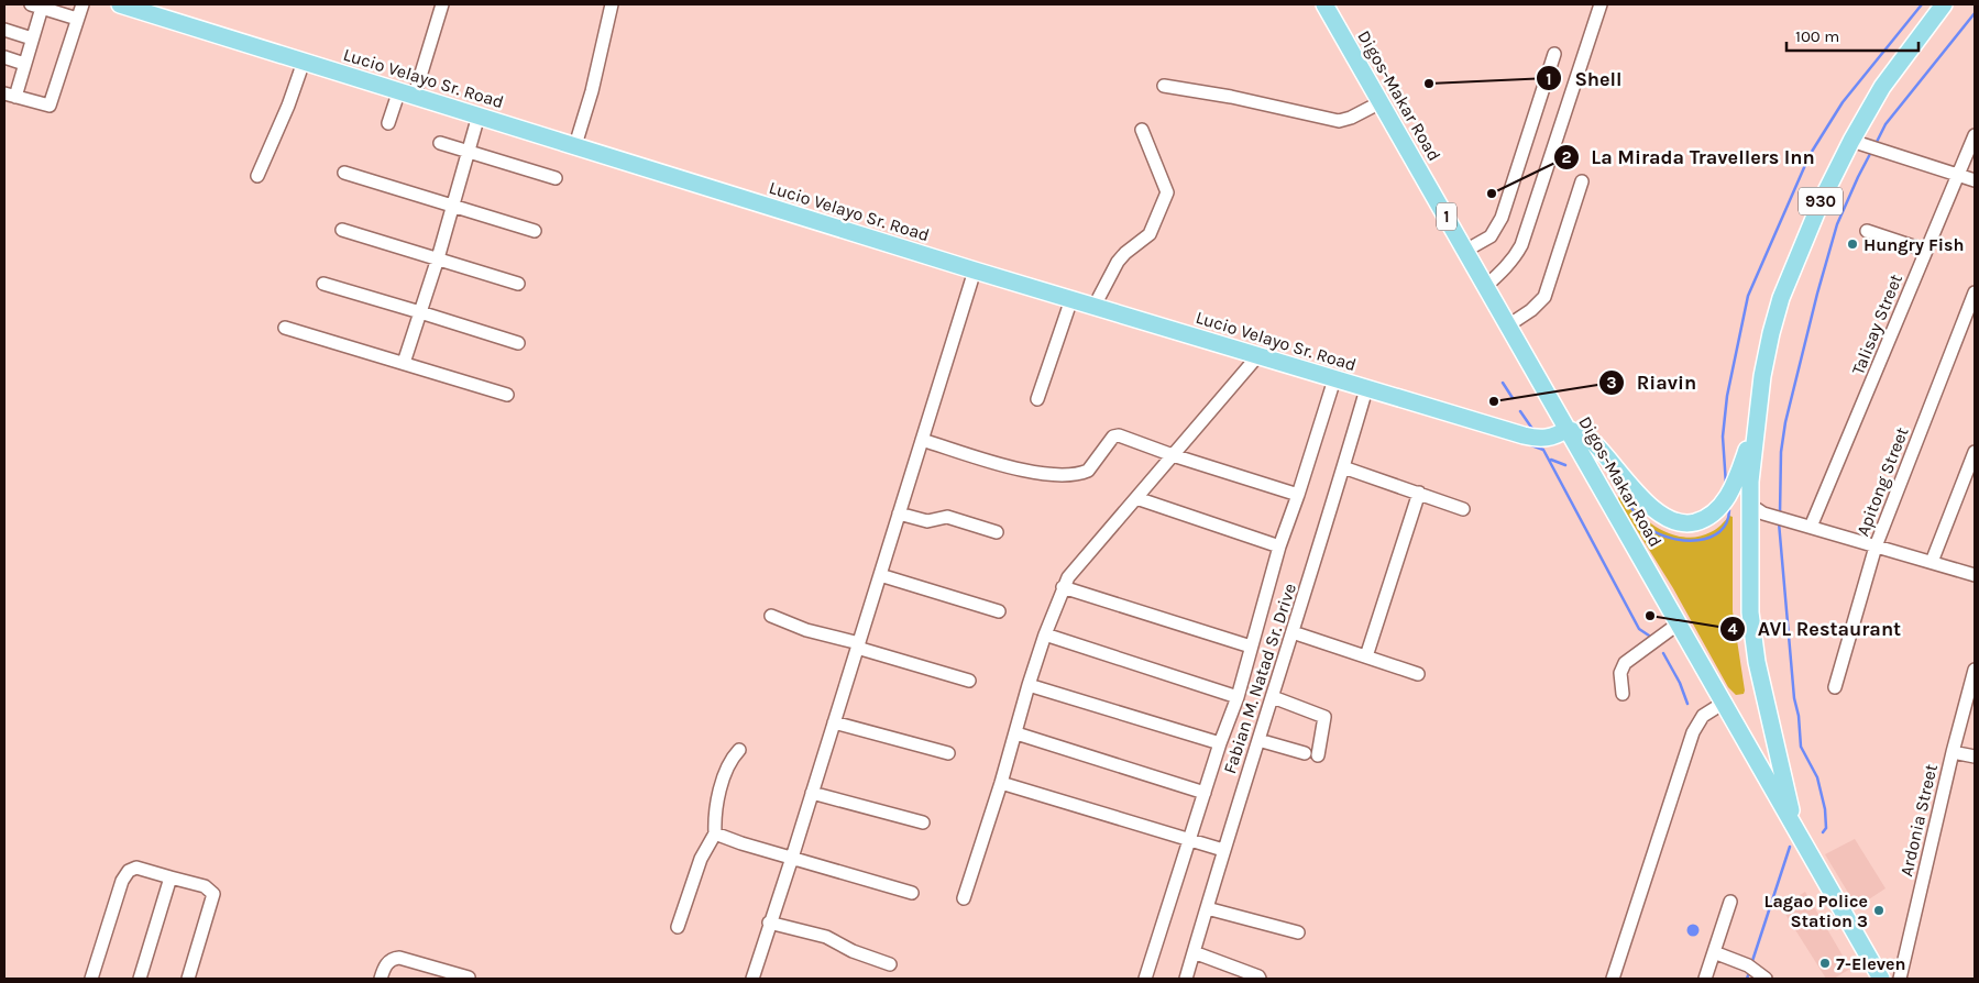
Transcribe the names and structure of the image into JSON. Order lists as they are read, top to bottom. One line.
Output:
{"streets":{"main road":["Lucio Velayo Sr. Road","Digos-Makar Road","930","1"],"street":["Talisay Street","Apitong Street","Fabian M. Natad Sr. Drive","Ardonia Street"]},"crossings":[["Lucio Velayo Sr. Road","Digos-Makar Road"],["Lucio Velayo Sr. Road","930"],["Lucio Velayo Sr. Road","Fabian M. Natad Sr. Drive"],["Digos-Makar Road","930"]],"places":["Shell","La Mirada Travellers Inn","Hungry Fish","Riavin","AVL Restaurant","Lagao Police Station 3","7-Eleven"],"scale_bar":"100 m"}
